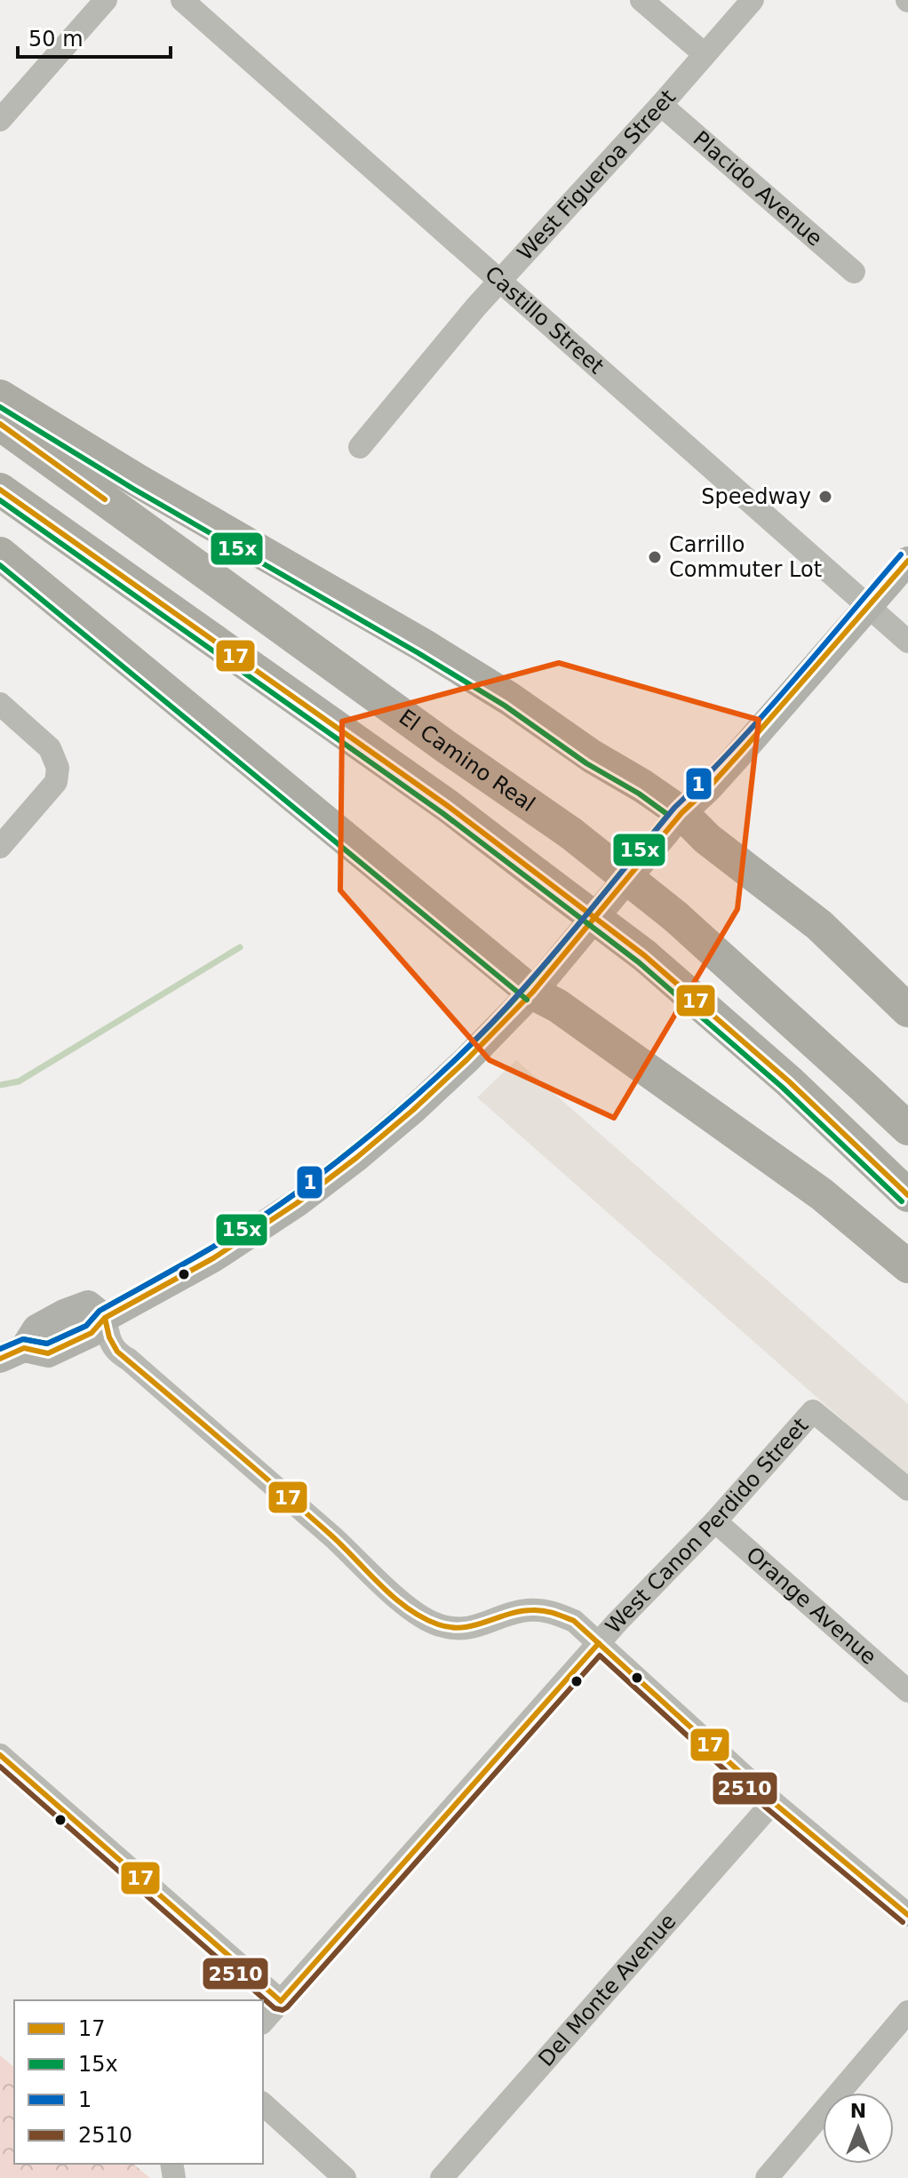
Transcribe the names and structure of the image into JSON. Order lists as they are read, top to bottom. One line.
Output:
{"streets":{"highway":["El Camino Real"],"street":["West Figueroa Street","Placido Avenue","Castillo Street","West Canon Perdido Street","Orange Avenue","Del Monte Avenue"]},"crossings":[["West Figueroa Street","Placido Avenue"],["West Figueroa Street","Castillo Street"],["West Canon Perdido Street","Orange Avenue"]],"places":["Speedway","Carrillo Commuter Lot"],"lines":["transit line 15x","transit line 17","transit line 1","transit line 2510"],"legend":["17","15x","1","2510"],"scale_bar":"50 m","north":"top"}
